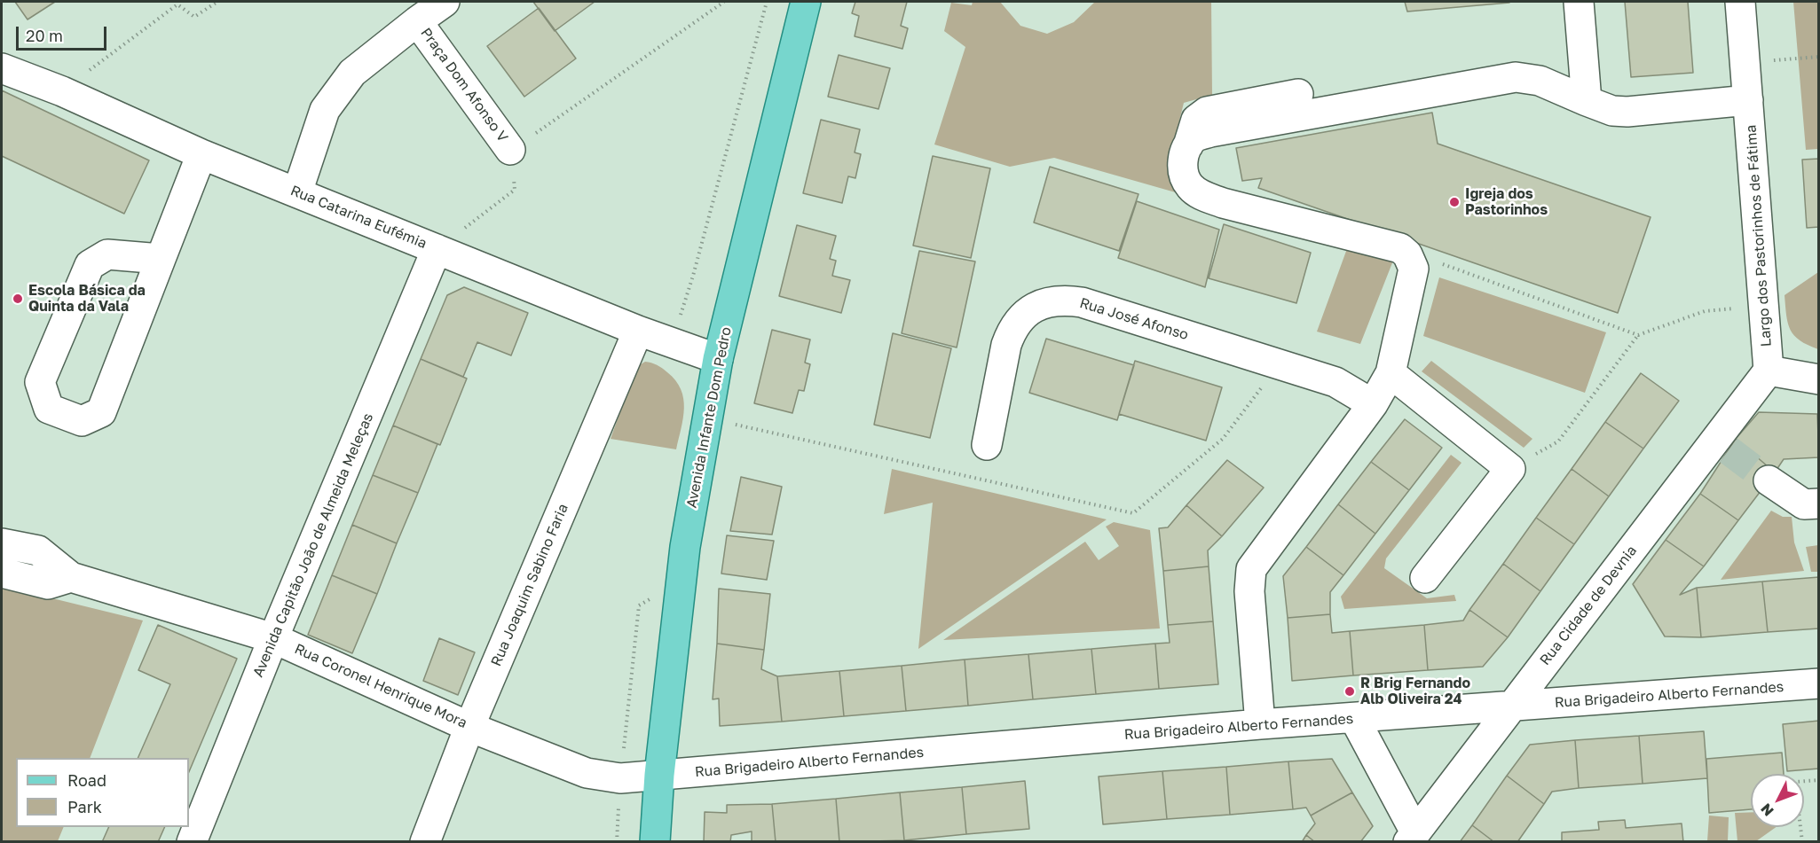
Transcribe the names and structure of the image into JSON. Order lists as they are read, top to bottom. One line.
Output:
{"streets":{"main road":["Avenida Infante Dom Pedro"],"street":["Praça Dom Afonso V","Rua Catarina Eufémia","Largo dos Pastorinhos de Fátima","Rua José Afonso","Avenida Capitão João de Almeida Meleças","Rua Joaquim Sabino Faria","Rua Cidade de Devnia","Rua Coronel Henrique Mora","Rua Brigadeiro Alberto Fernandes"]},"crossings":[["Rua Catarina Eufémia","Avenida Infante Dom Pedro"],["Rua Catarina Eufémia","Avenida Capitão João de Almeida Meleças"],["Rua Catarina Eufémia","Rua Joaquim Sabino Faria"],["Largo dos Pastorinhos de Fátima","Rua Cidade de Devnia"],["Avenida Infante Dom Pedro","Rua Coronel Henrique Mora"],["Avenida Infante Dom Pedro","Rua Brigadeiro Alberto Fernandes"],["Avenida Capitão João de Almeida Meleças","Rua Coronel Henrique Mora"],["Rua Joaquim Sabino Faria","Rua Coronel Henrique Mora"],["Rua Cidade de Devnia","Rua Brigadeiro Alberto Fernandes"],["Rua Coronel Henrique Mora","Rua Brigadeiro Alberto Fernandes"]],"places":["Igreja dos Pastorinhos","Escola Básica da Quinta da Vala","R Brig Fernando Alb Oliveira 24"],"legend":["Road","Park"],"scale_bar":"20 m","north":"bottom left"}
